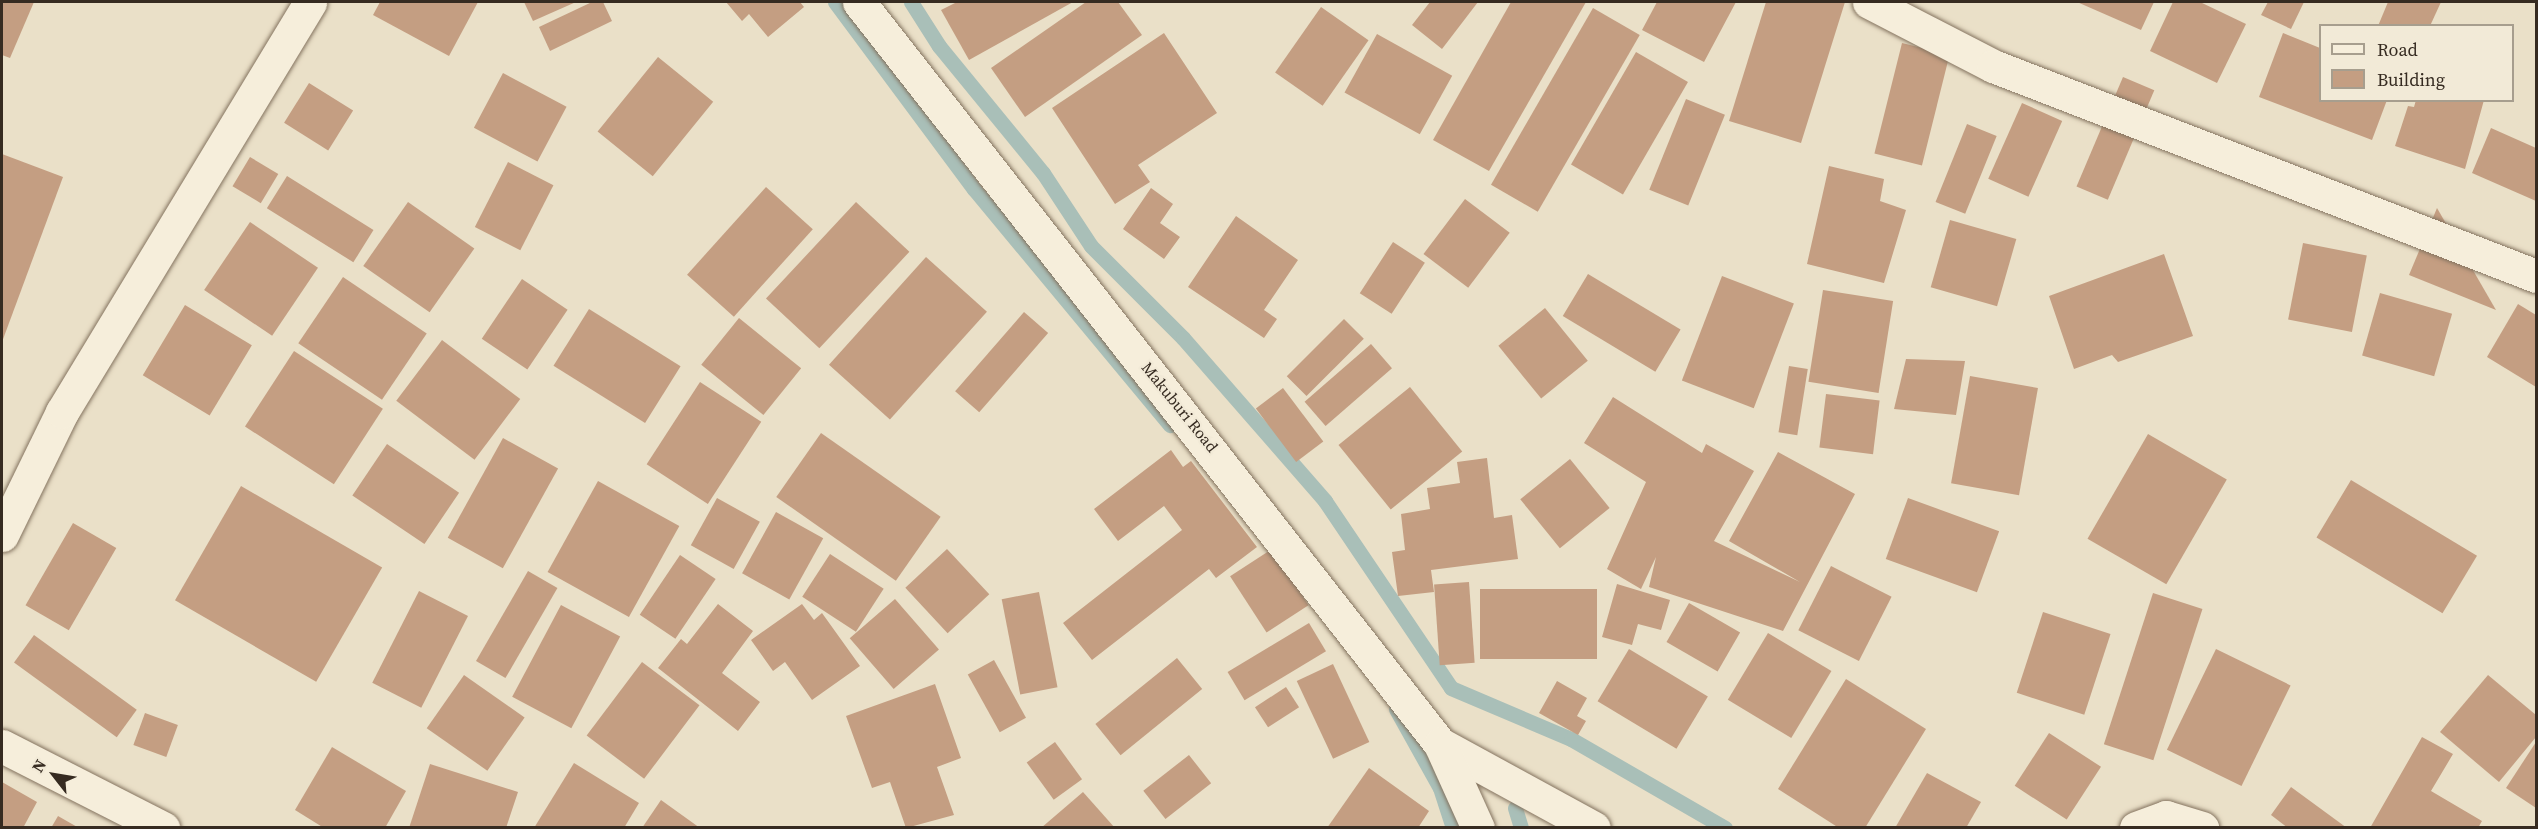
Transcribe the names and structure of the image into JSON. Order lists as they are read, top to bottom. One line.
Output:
{"streets":{"street":["Makuburi Road"]},"legend":["Road","Building"],"north":"top left"}
